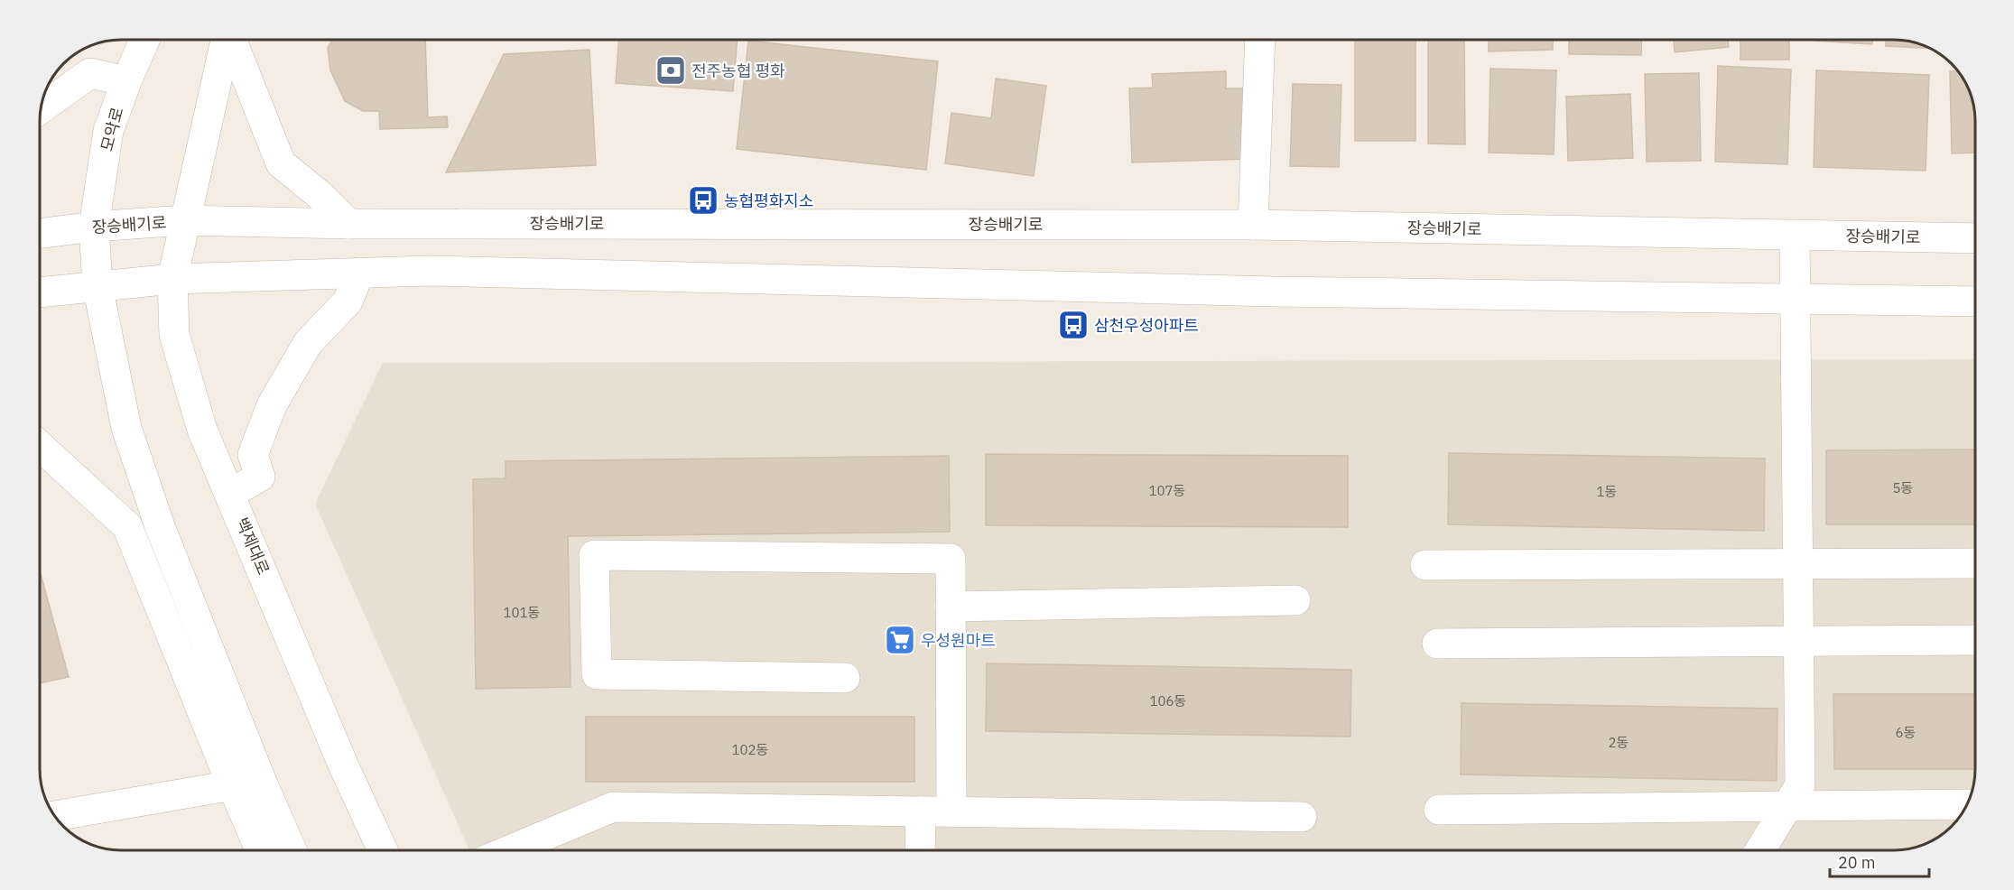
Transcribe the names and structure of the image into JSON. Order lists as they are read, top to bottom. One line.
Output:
{"streets":{"street":["모악로","장승배기로","백제대로"]},"crossings":[["모악로","장승배기로"],["장승배기로","백제대로"]],"places":{"bank":["전주농협 평화"],"bus stop":["농협평화지소","삼천우성아파트"],"supermarket":["우성원마트"]},"house_numbers":["5동","107동","1동","101동","106동","6동","2동","102동"],"scale_bar":"20 m"}
